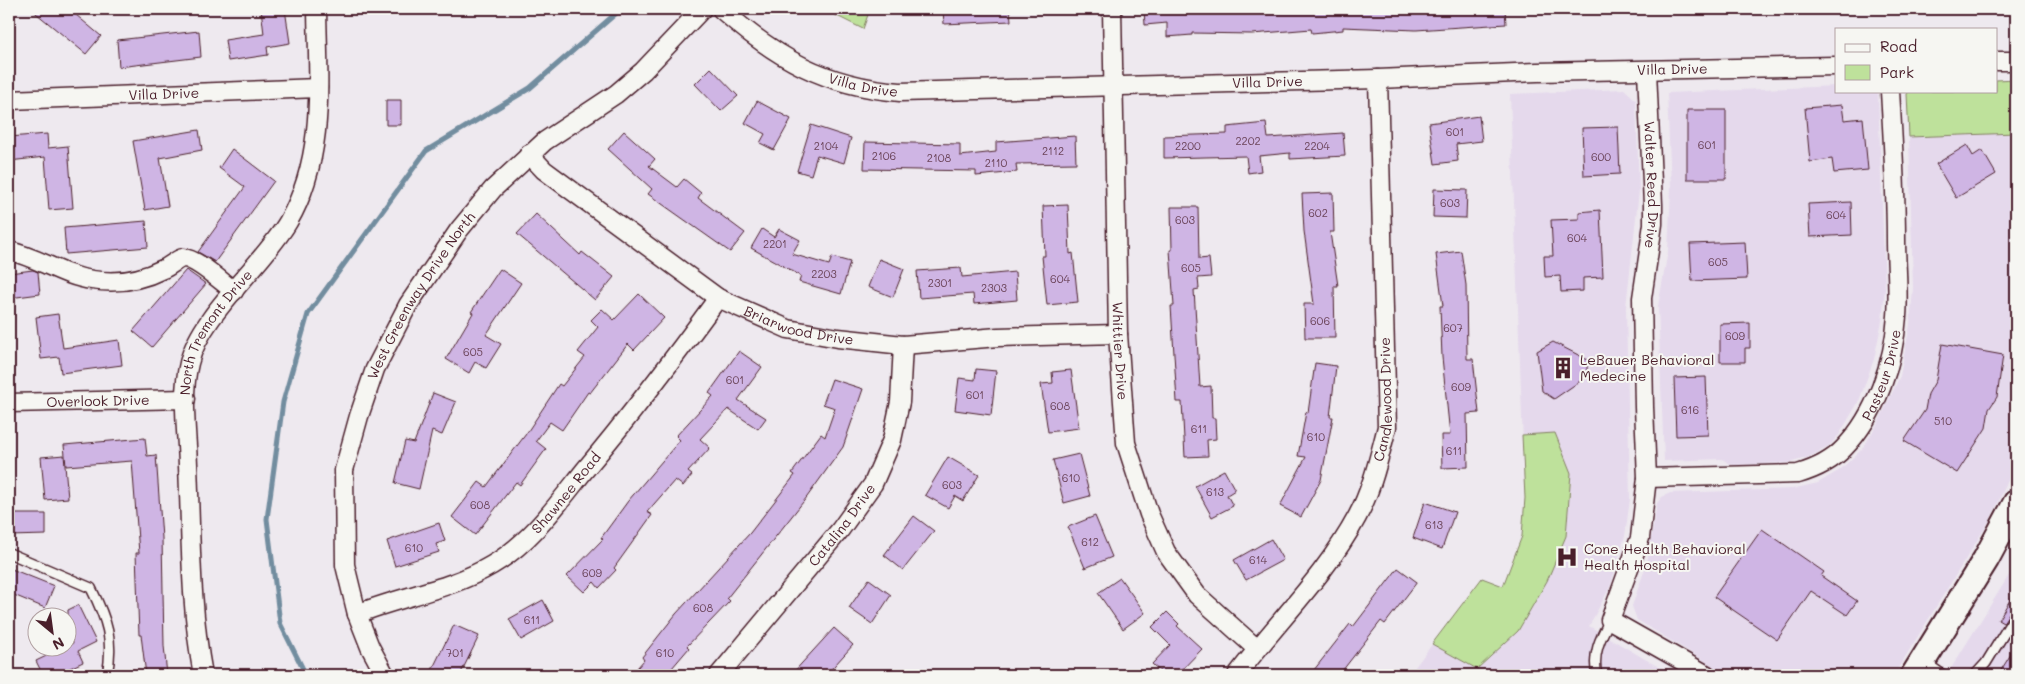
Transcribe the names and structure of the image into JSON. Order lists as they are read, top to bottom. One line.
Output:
{"streets":{"street":["Villa Drive","Walter Reed Drive","West Greenway Drive North","Briarwood Drive","North Tremont Drive","Whittier Drive","Pasteur Drive","Candlewood Drive","Overlook Drive","Shawnee Road","Catalina Drive"]},"crossings":[["Villa Drive","Walter Reed Drive"],["Villa Drive","North Tremont Drive"],["Villa Drive","Whittier Drive"],["Villa Drive","Candlewood Drive"],["Walter Reed Drive","Pasteur Drive"],["West Greenway Drive North","Briarwood Drive"],["West Greenway Drive North","Shawnee Road"],["Briarwood Drive","Whittier Drive"],["Briarwood Drive","Shawnee Road"],["Briarwood Drive","Catalina Drive"],["North Tremont Drive","Overlook Drive"],["Whittier Drive","Candlewood Drive"]],"places":{"building":["LeBauer Behavioral Medecine"],"hospital":["Cone Health Behavioral Health Hospital"]},"house_numbers":["601","2202","601","2104","2200","2204","2112","2106","600","2108","2110","603","602","604","603","604","2201","605","605","2203","604","2301","2303","606","607","609","605","601","609","601","608","616","510","611","610","611","610","603","613","608","613","612","610","614","609","608","611","701","610"],"legend":["Road","Park"],"north":"bottom right"}
